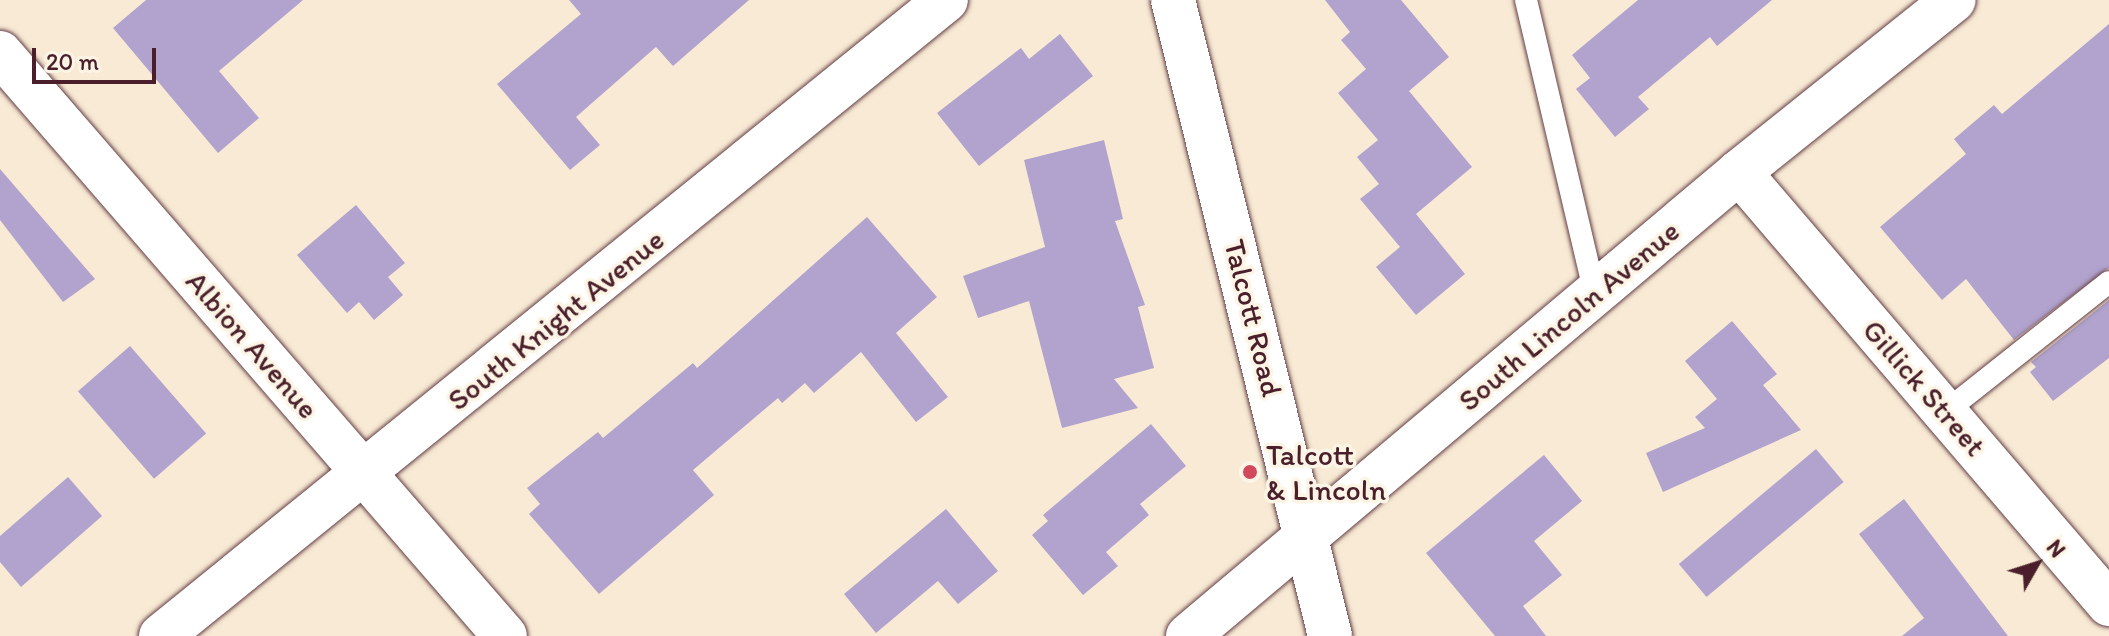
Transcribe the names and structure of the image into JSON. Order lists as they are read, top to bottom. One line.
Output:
{"streets":{"street":["South Lincoln Avenue","Talcott Road","South Knight Avenue","Albion Avenue","Gillick Street"]},"crossings":[["South Lincoln Avenue","Talcott Road"],["South Lincoln Avenue","Gillick Street"],["South Knight Avenue","Albion Avenue"]],"places":["Talcott & Lincoln"],"scale_bar":"20 m","north":"top right"}
